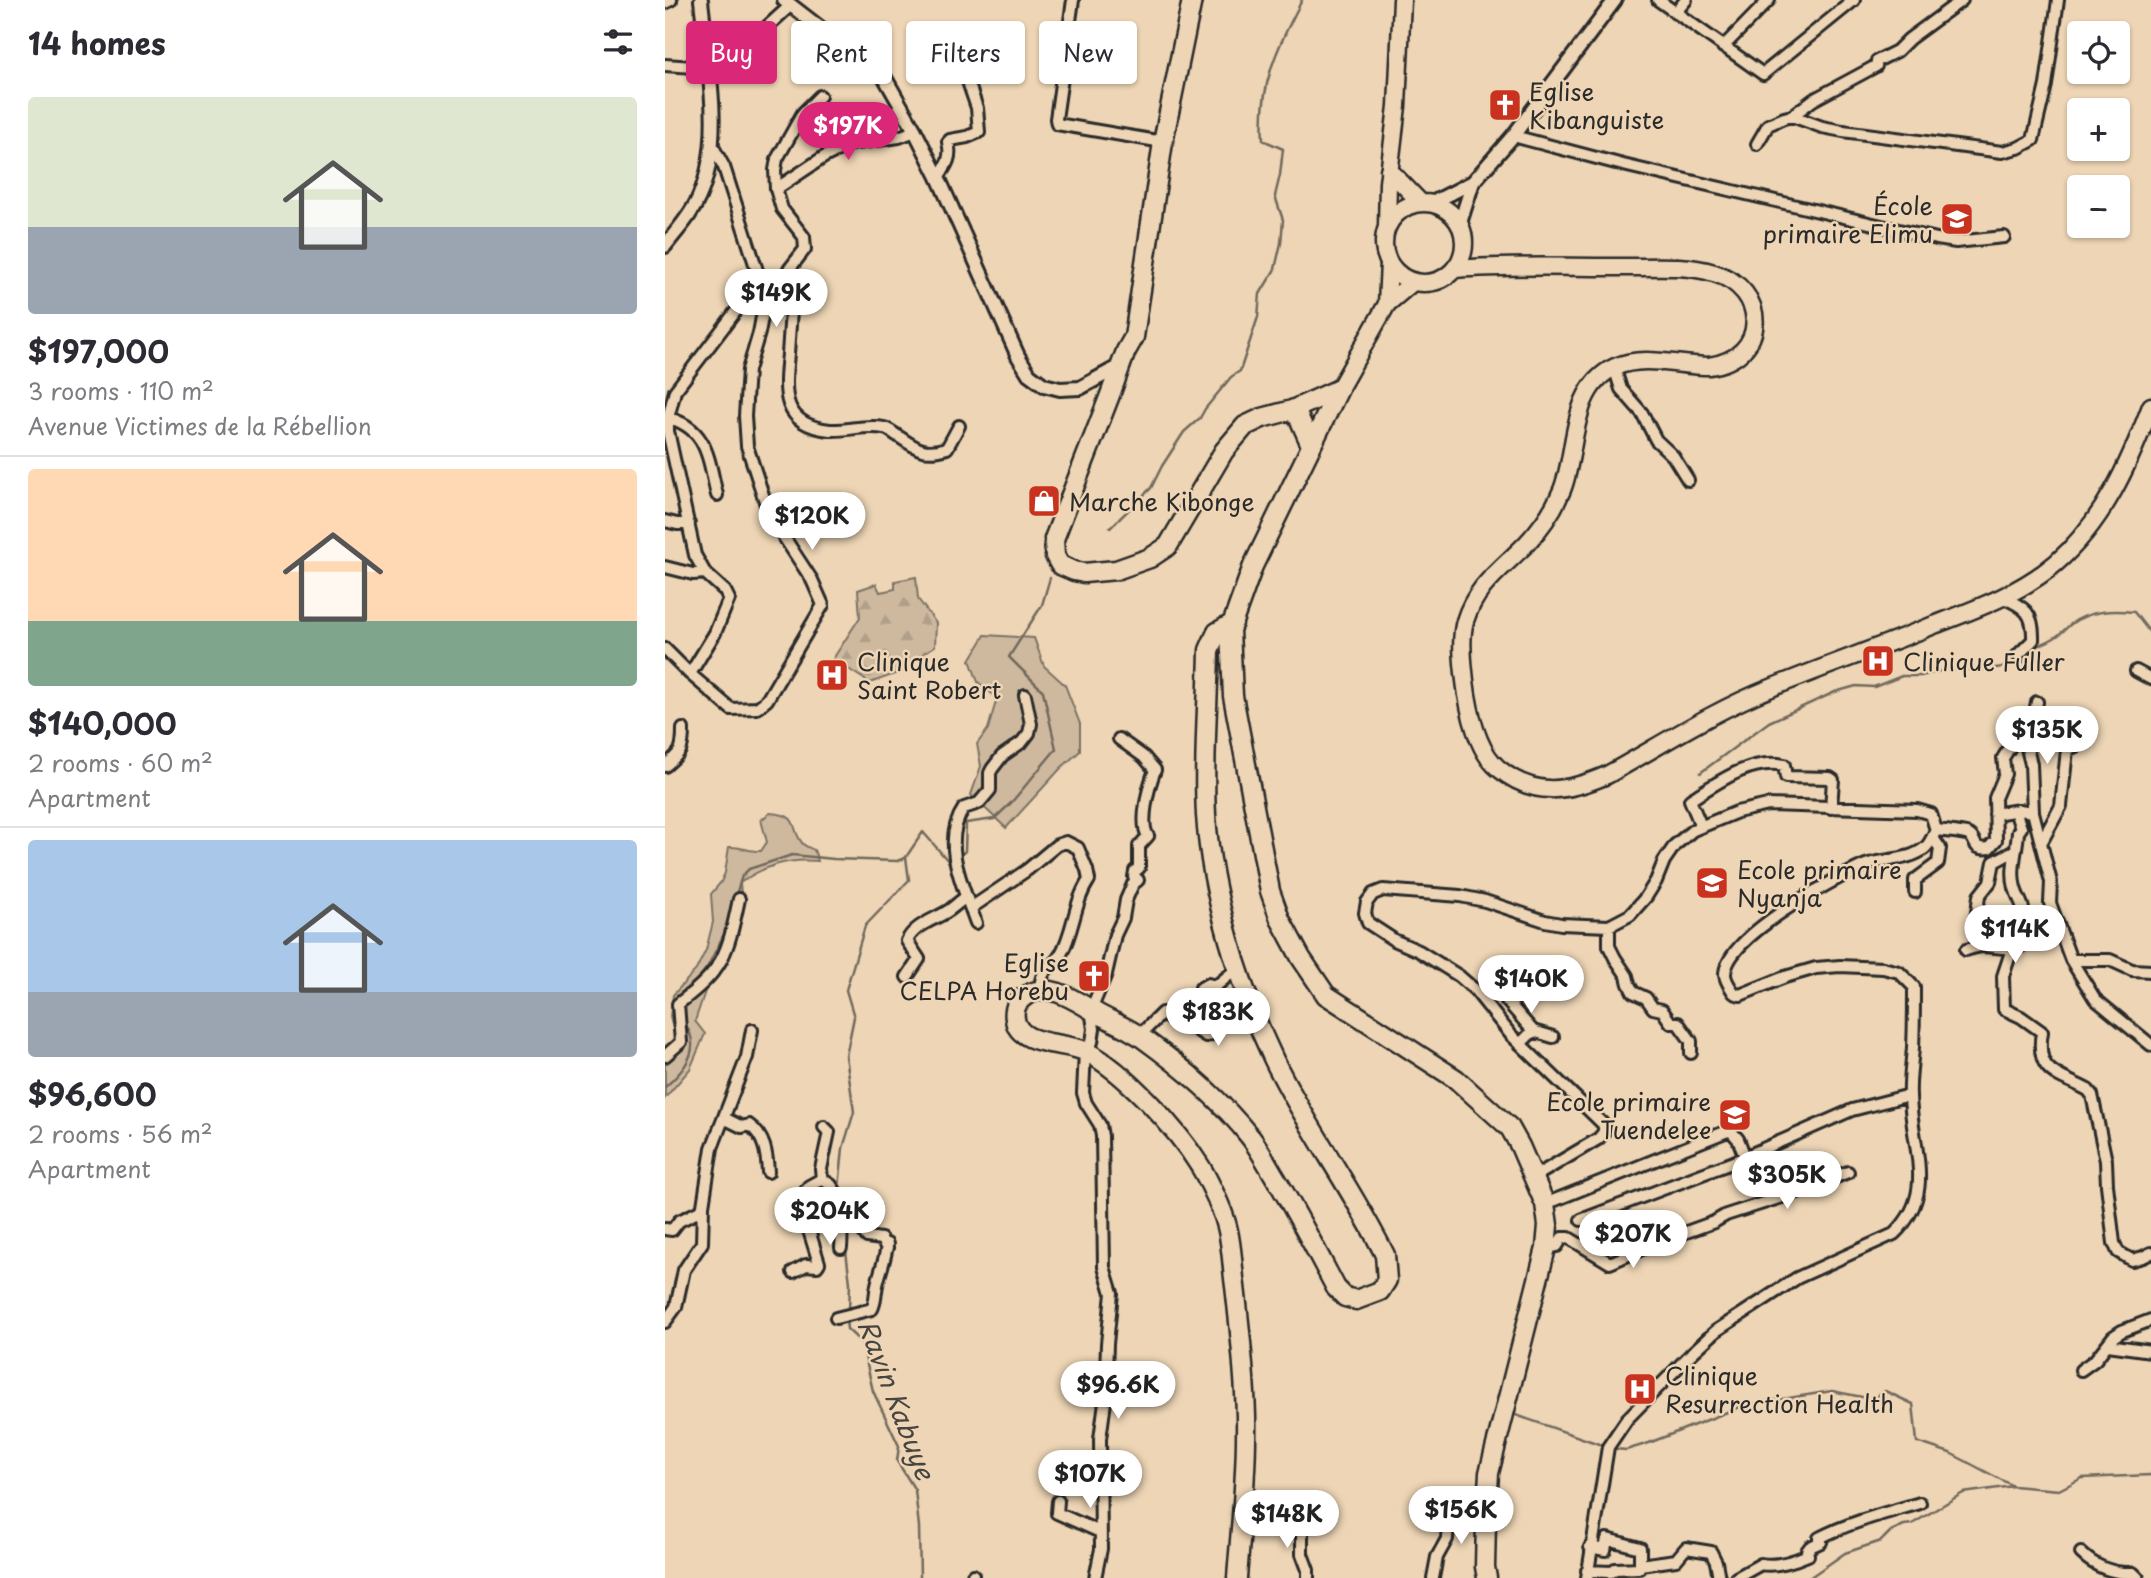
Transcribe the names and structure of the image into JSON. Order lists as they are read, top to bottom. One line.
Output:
{"water":["Ravin Kabuye"],"places":{"church":["Eglise Kibanguiste","Eglise CELPA Horebu"],"school or university":["École primaire Elimu","Ecole primaire Nyanja","Ecole primaire Tuendelee"],"shop":["Marche Kibonge"],"hospital":["Clinique Fuller","Clinique Saint Robert","Clinique Resurrection Health"]},"page":{"heading":"14 homes","map_buttons":["+","−"],"chip":["Buy","Rent","Filters","New"],"list":[{"name":"$197,000","note":"3 rooms · 110 m² · Avenue Victimes de la Rébellion"},{"name":"$140,000","note":"2 rooms · 60 m² · Apartment"},{"name":"$96,600","note":"2 rooms · 56 m² · Apartment"}],"price":["$197K","$149K","$120K","$135K","$114K","$140K","$183K","$305K","$204K","$207K","$96.6K","$107K","$156K","$148K"]}}
